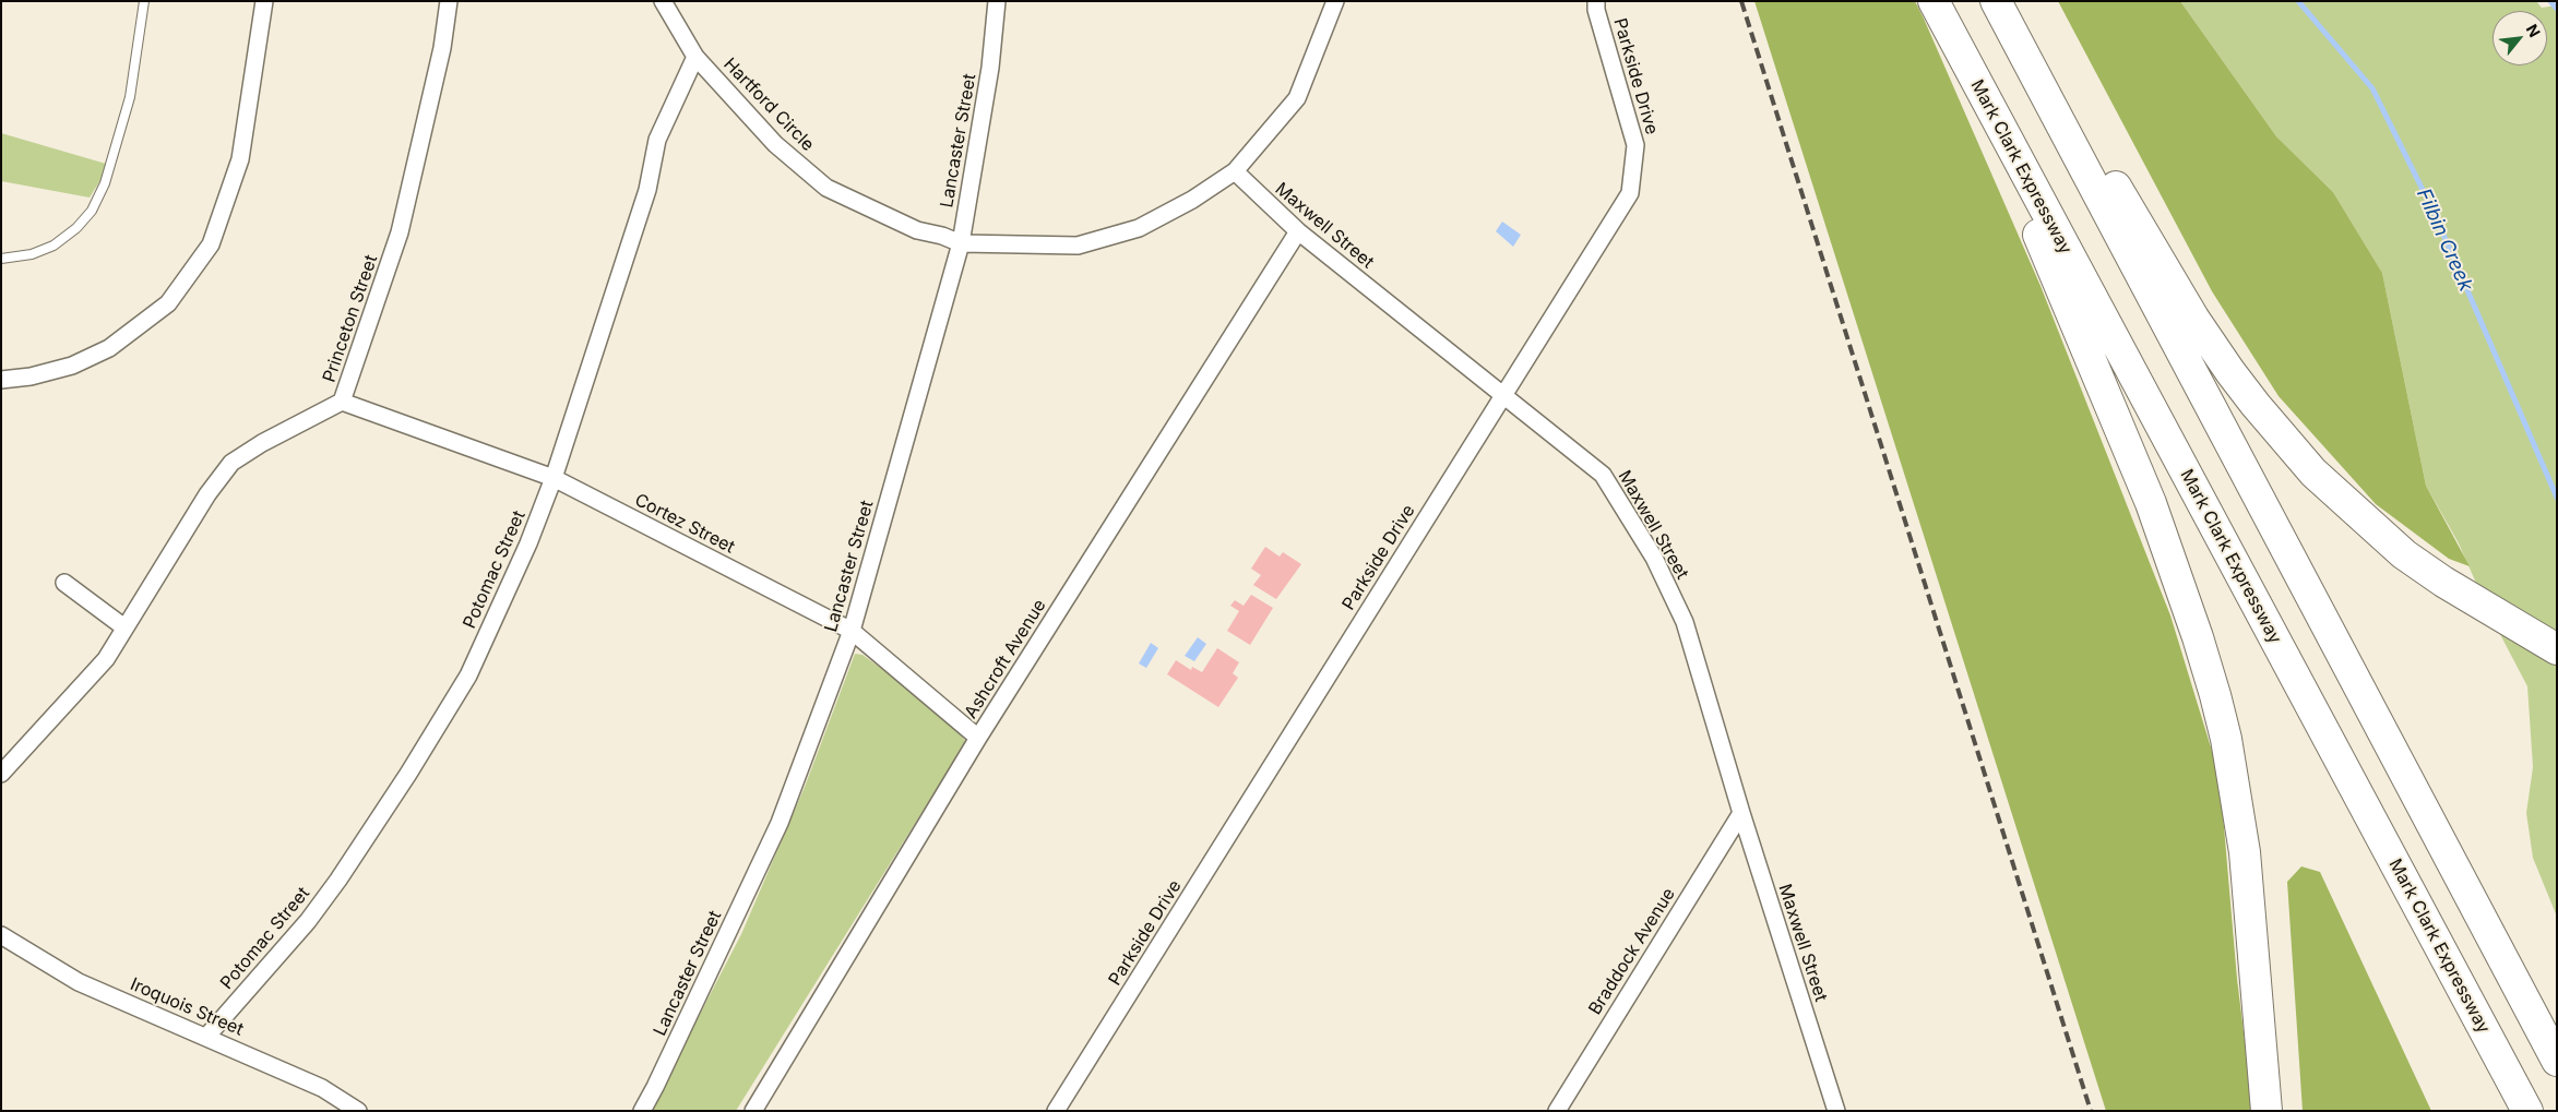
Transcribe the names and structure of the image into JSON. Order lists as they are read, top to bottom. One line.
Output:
{"streets":{"highway":["Mark Clark Expressway"],"street":["Parkside Drive","Hartford Circle","Lancaster Street","Maxwell Street","Princeton Street","Cortez Street","Potomac Street","Ashcroft Avenue","Braddock Avenue","Iroquois Street"]},"crossings":[["Parkside Drive","Maxwell Street"],["Hartford Circle","Lancaster Street"],["Hartford Circle","Maxwell Street"],["Hartford Circle","Potomac Street"],["Lancaster Street","Cortez Street"],["Maxwell Street","Ashcroft Avenue"],["Maxwell Street","Braddock Avenue"],["Princeton Street","Cortez Street"],["Cortez Street","Potomac Street"],["Cortez Street","Ashcroft Avenue"],["Potomac Street","Iroquois Street"]],"water":["Filbin Creek"],"north":"top right"}
